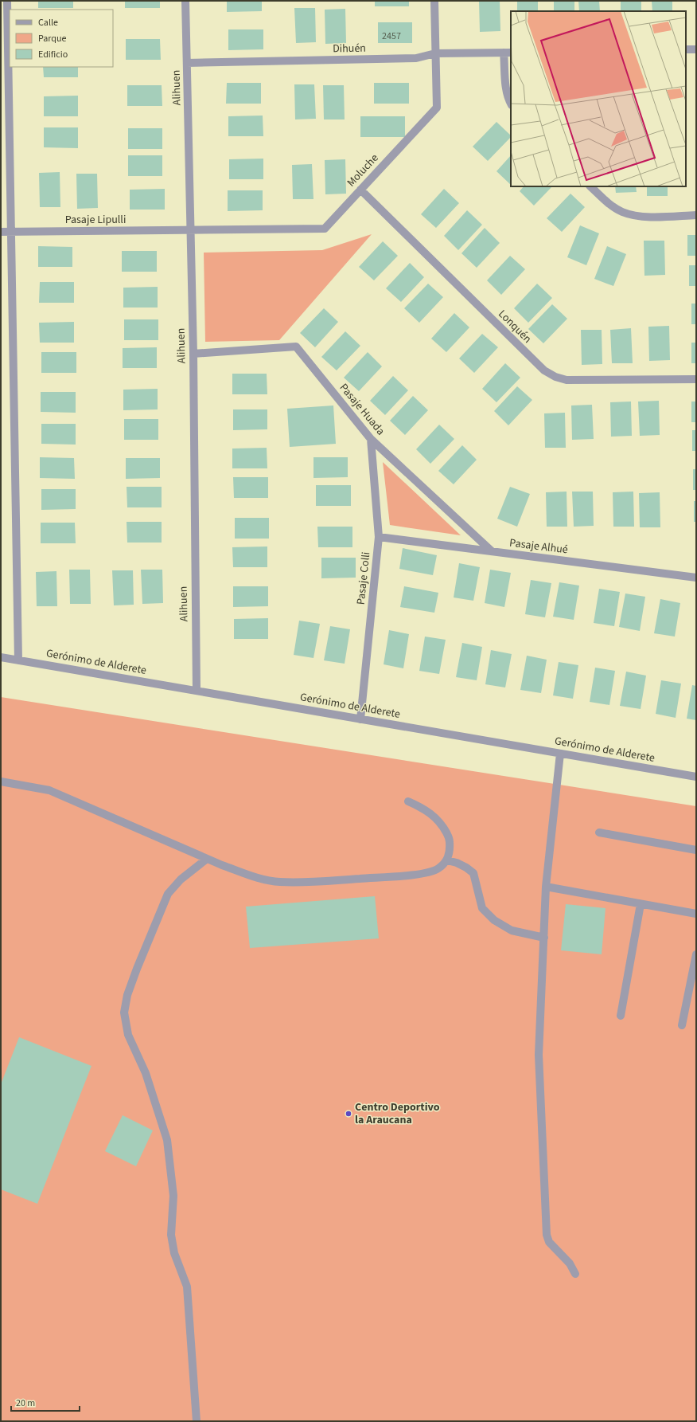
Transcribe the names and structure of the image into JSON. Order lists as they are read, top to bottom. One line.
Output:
{"streets":{"street":["Dihuén","Alihuen","Moluche","Pasaje Lipulli","Lonquén","Pasaje Huada","Pasaje Alhué","Pasaje Colli","Gerónimo de Alderete"]},"crossings":[["Dihuén","Alihuen"],["Dihuén","Moluche"],["Alihuen","Moluche"],["Alihuen","Pasaje Lipulli"],["Alihuen","Pasaje Huada"],["Alihuen","Gerónimo de Alderete"],["Moluche","Pasaje Lipulli"],["Moluche","Lonquén"],["Pasaje Huada","Pasaje Alhué"],["Pasaje Huada","Pasaje Colli"],["Pasaje Alhué","Pasaje Colli"],["Pasaje Colli","Gerónimo de Alderete"]],"places":["Centro Deportivo la Araucana"],"house_numbers":["2457"],"legend":["Calle","Parque","Edificio"],"scale_bar":"20 m"}
